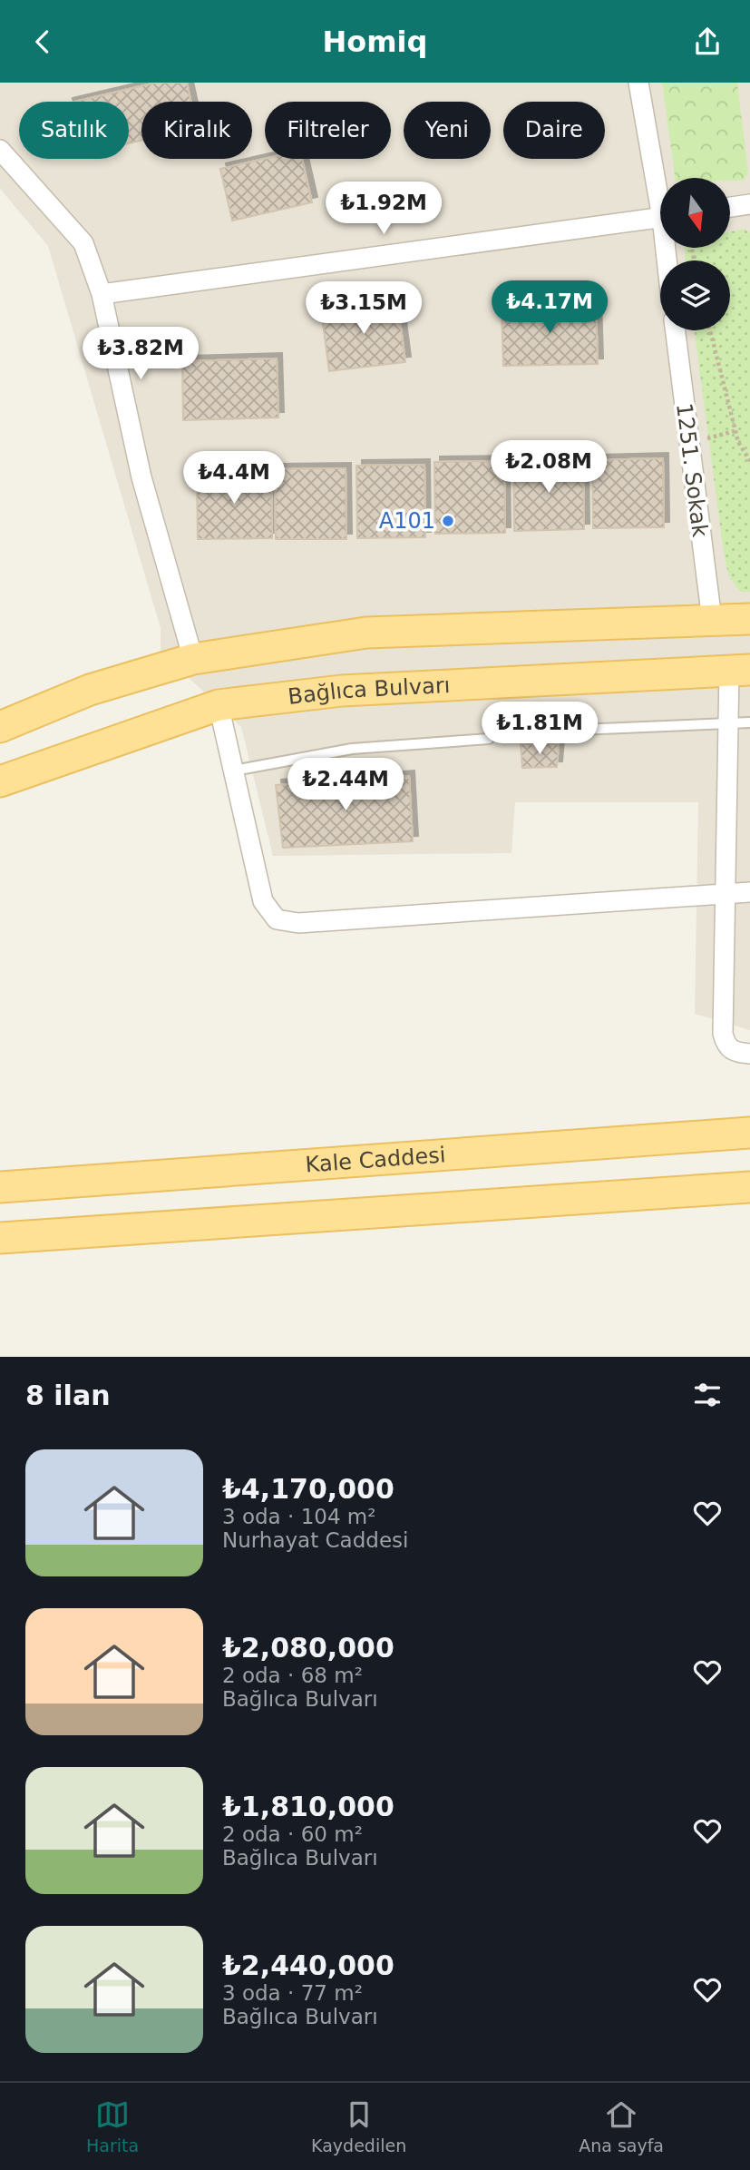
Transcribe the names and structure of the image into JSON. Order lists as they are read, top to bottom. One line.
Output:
{"streets":{"main road":["Bağlıca Bulvarı","Kale Caddesi"],"street":["1251. Sokak"]},"places":["A101"],"north":"bottom","page":{"header":"Homiq","chip":["Satılık","Kiralık","Filtreler","Yeni","Daire"],"price":["₺1.92M","₺4.17M","₺3.15M","₺3.82M","₺2.08M","₺4.4M","₺1.81M","₺2.44M"],"heading":"8 ilan","list":[{"name":"₺4,170,000","note":"3 oda · 104 m² · Nurhayat Caddesi"},{"name":"₺2,080,000","note":"2 oda · 68 m² · Bağlıca Bulvarı"},{"name":"₺1,810,000","note":"2 oda · 60 m² · Bağlıca Bulvarı"},{"name":"₺2,440,000","note":"3 oda · 77 m² · Bağlıca Bulvarı"}],"tabs":["Harita","Kaydedilen","Ana sayfa"]}}
